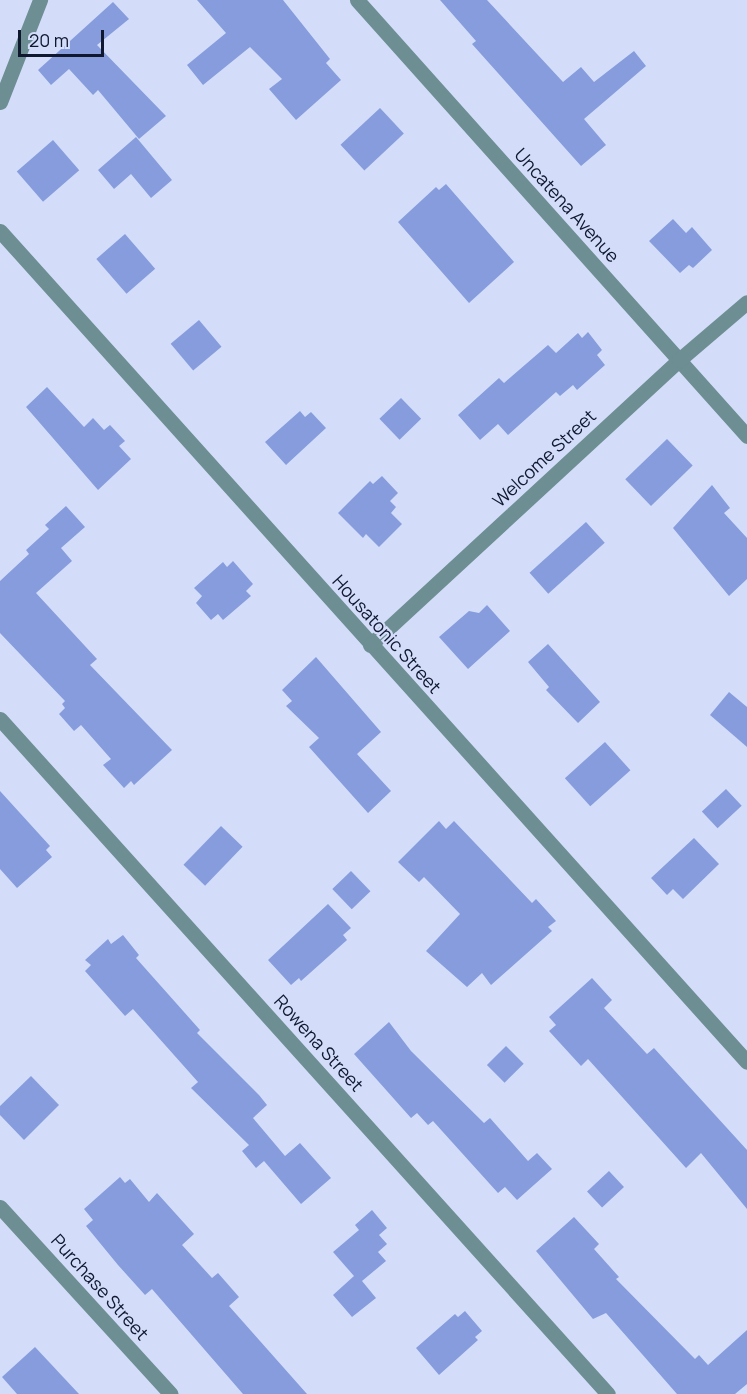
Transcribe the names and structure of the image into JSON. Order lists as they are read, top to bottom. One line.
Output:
{"streets":{"street":["Uncatena Avenue","Welcome Street","Housatonic Street","Rowena Street","Purchase Street"]},"crossings":[["Uncatena Avenue","Welcome Street"],["Welcome Street","Housatonic Street"]],"scale_bar":"20 m"}
